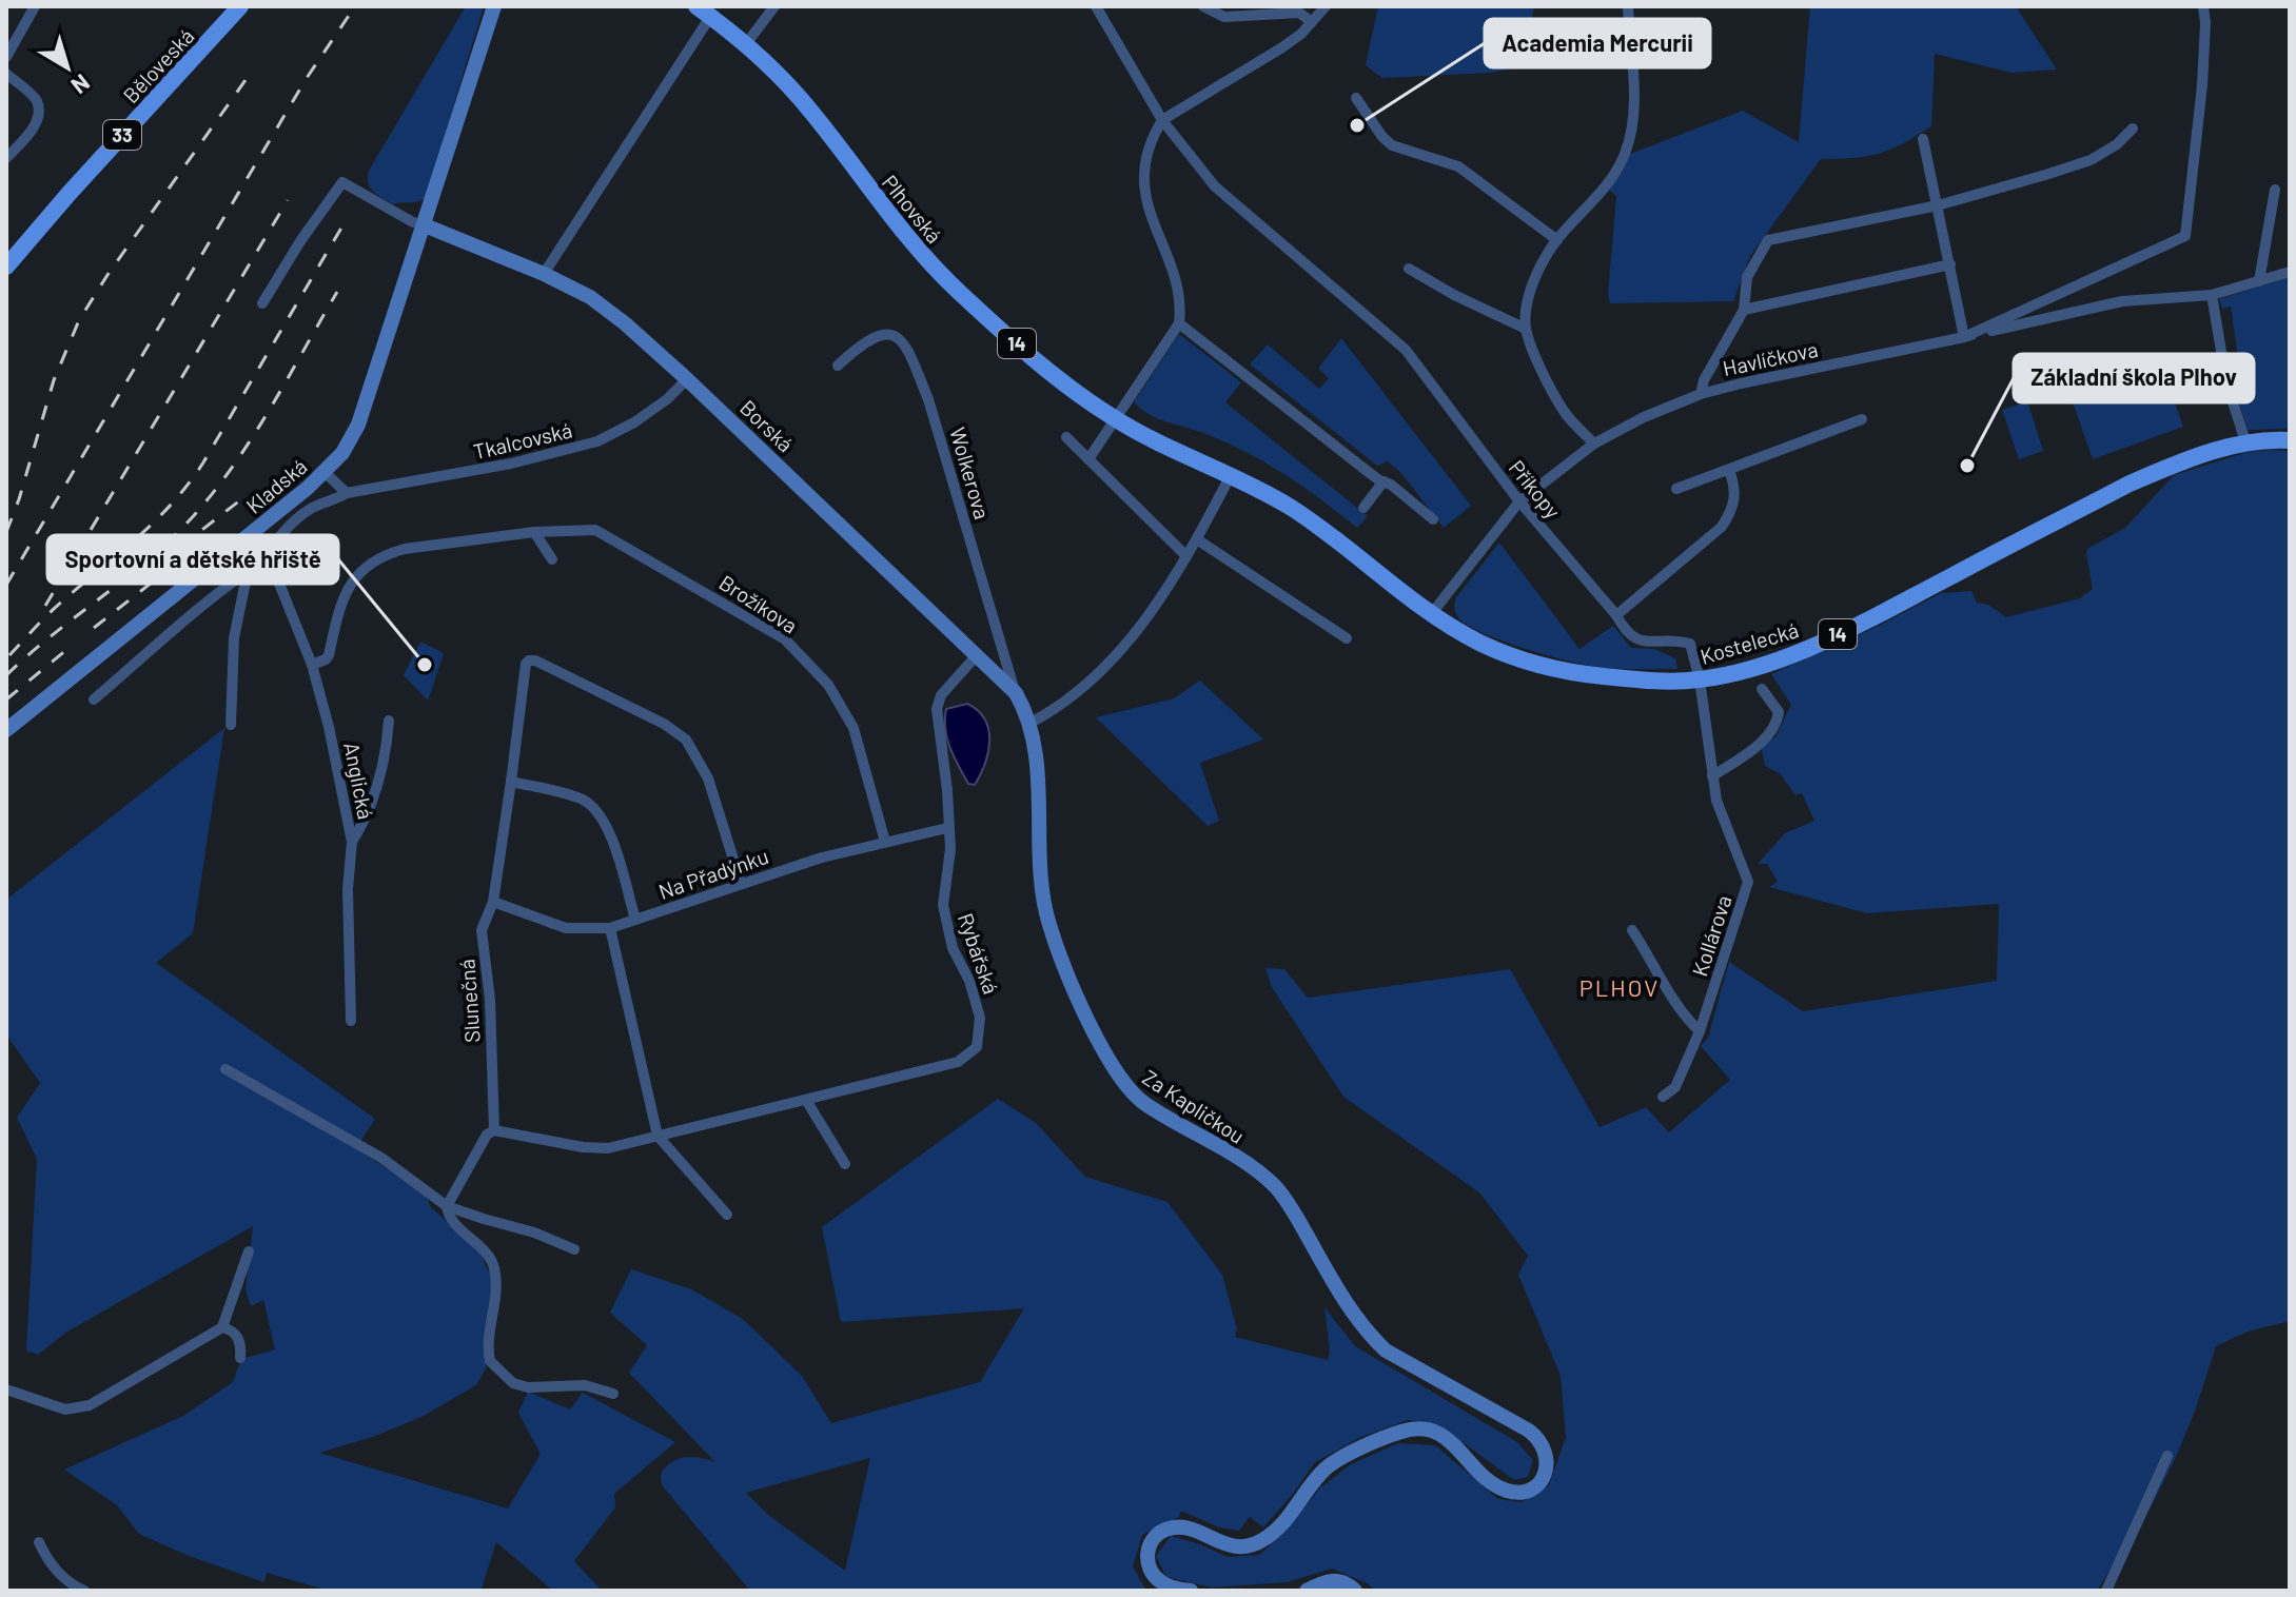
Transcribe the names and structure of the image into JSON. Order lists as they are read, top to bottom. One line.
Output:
{"streets":{"main road":["Běloveská","33","Plhovská","14","Kostelecká"],"street":["Havlíčkova","Borská","Tkalcovská","Wolkerova","Kladská","Příkopy","Brožíkova","Anglická","Na Přadýnku","Kollárova","Rybářská","Slunečná","Za Kapličkou"]},"crossings":[["Plhovská","14"],["14","Kostelecká"],["Havlíčkova","Příkopy"],["Havlíčkova","Kostelecká"],["Borská","Tkalcovská"],["Borská","Wolkerova"],["Borská","Kladská"],["Borská","Rybářská"],["Borská","Za Kapličkou"],["Tkalcovská","Anglická"],["Příkopy","Kostelecká"],["Příkopy","Kollárova"],["Brožíkova","Anglická"],["Brožíkova","Na Přadýnku"],["Kostelecká","Kollárova"],["Na Přadýnku","Rybářská"],["Na Přadýnku","Slunečná"],["Rybářská","Slunečná"]],"districts":["PLHOV"],"places":["Academia Mercurii","Základní škola Plhov","Sportovní a dětské hřiště"],"north":"bottom right"}
